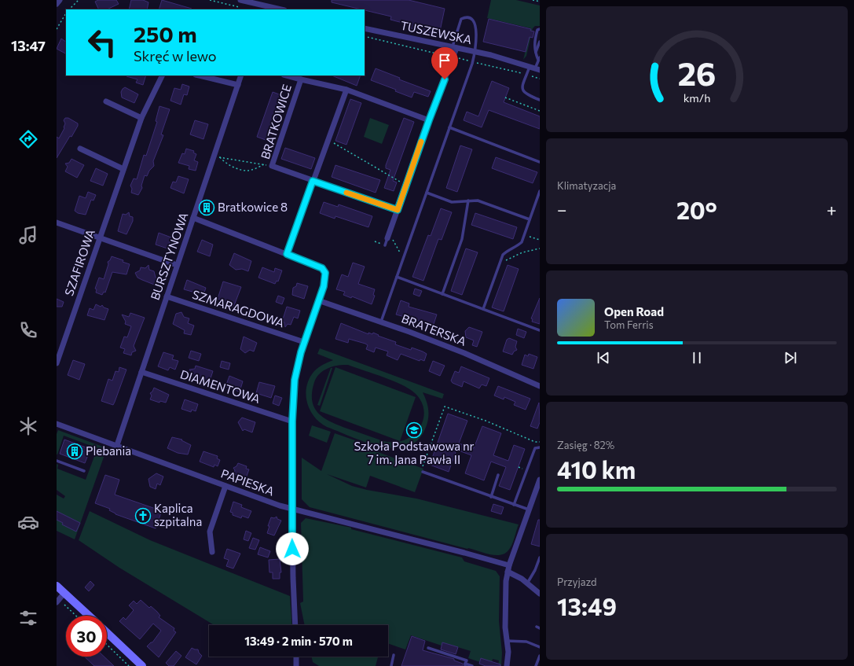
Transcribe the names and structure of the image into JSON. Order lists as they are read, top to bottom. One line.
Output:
{"streets":{"street":["TUSZEWSKA","BRATKOWICE","BURSZTYNOWA","SZAFIROWA","SZMARAGDOWA","BRATERSKA","DIAMENTOWA","PAPIESKA"]},"crossings":[["BURSZTYNOWA","SZMARAGDOWA"],["BURSZTYNOWA","DIAMENTOWA"],["BURSZTYNOWA","PAPIESKA"]],"places":{"building":["Bratkowice 8","Plebania"],"school or university":["Szkoła Podstawowa nr 7 im. Jana Pawła II"],"church":["Kaplica szpitalna"]},"page":{"tabs":"13:47","turn":["250 m","Skręć w lewo"],"tile":["Klimatyzacja",["Zasięg · 82%","410 km"],["Przyjazd","13:49"]],"heat":["−","20°","+"],"song":["Open Road","Tom Ferris"],"limit":"30","trip":"13:49 · 2 min · 570 m","gauge":["26","km/h"]}}
